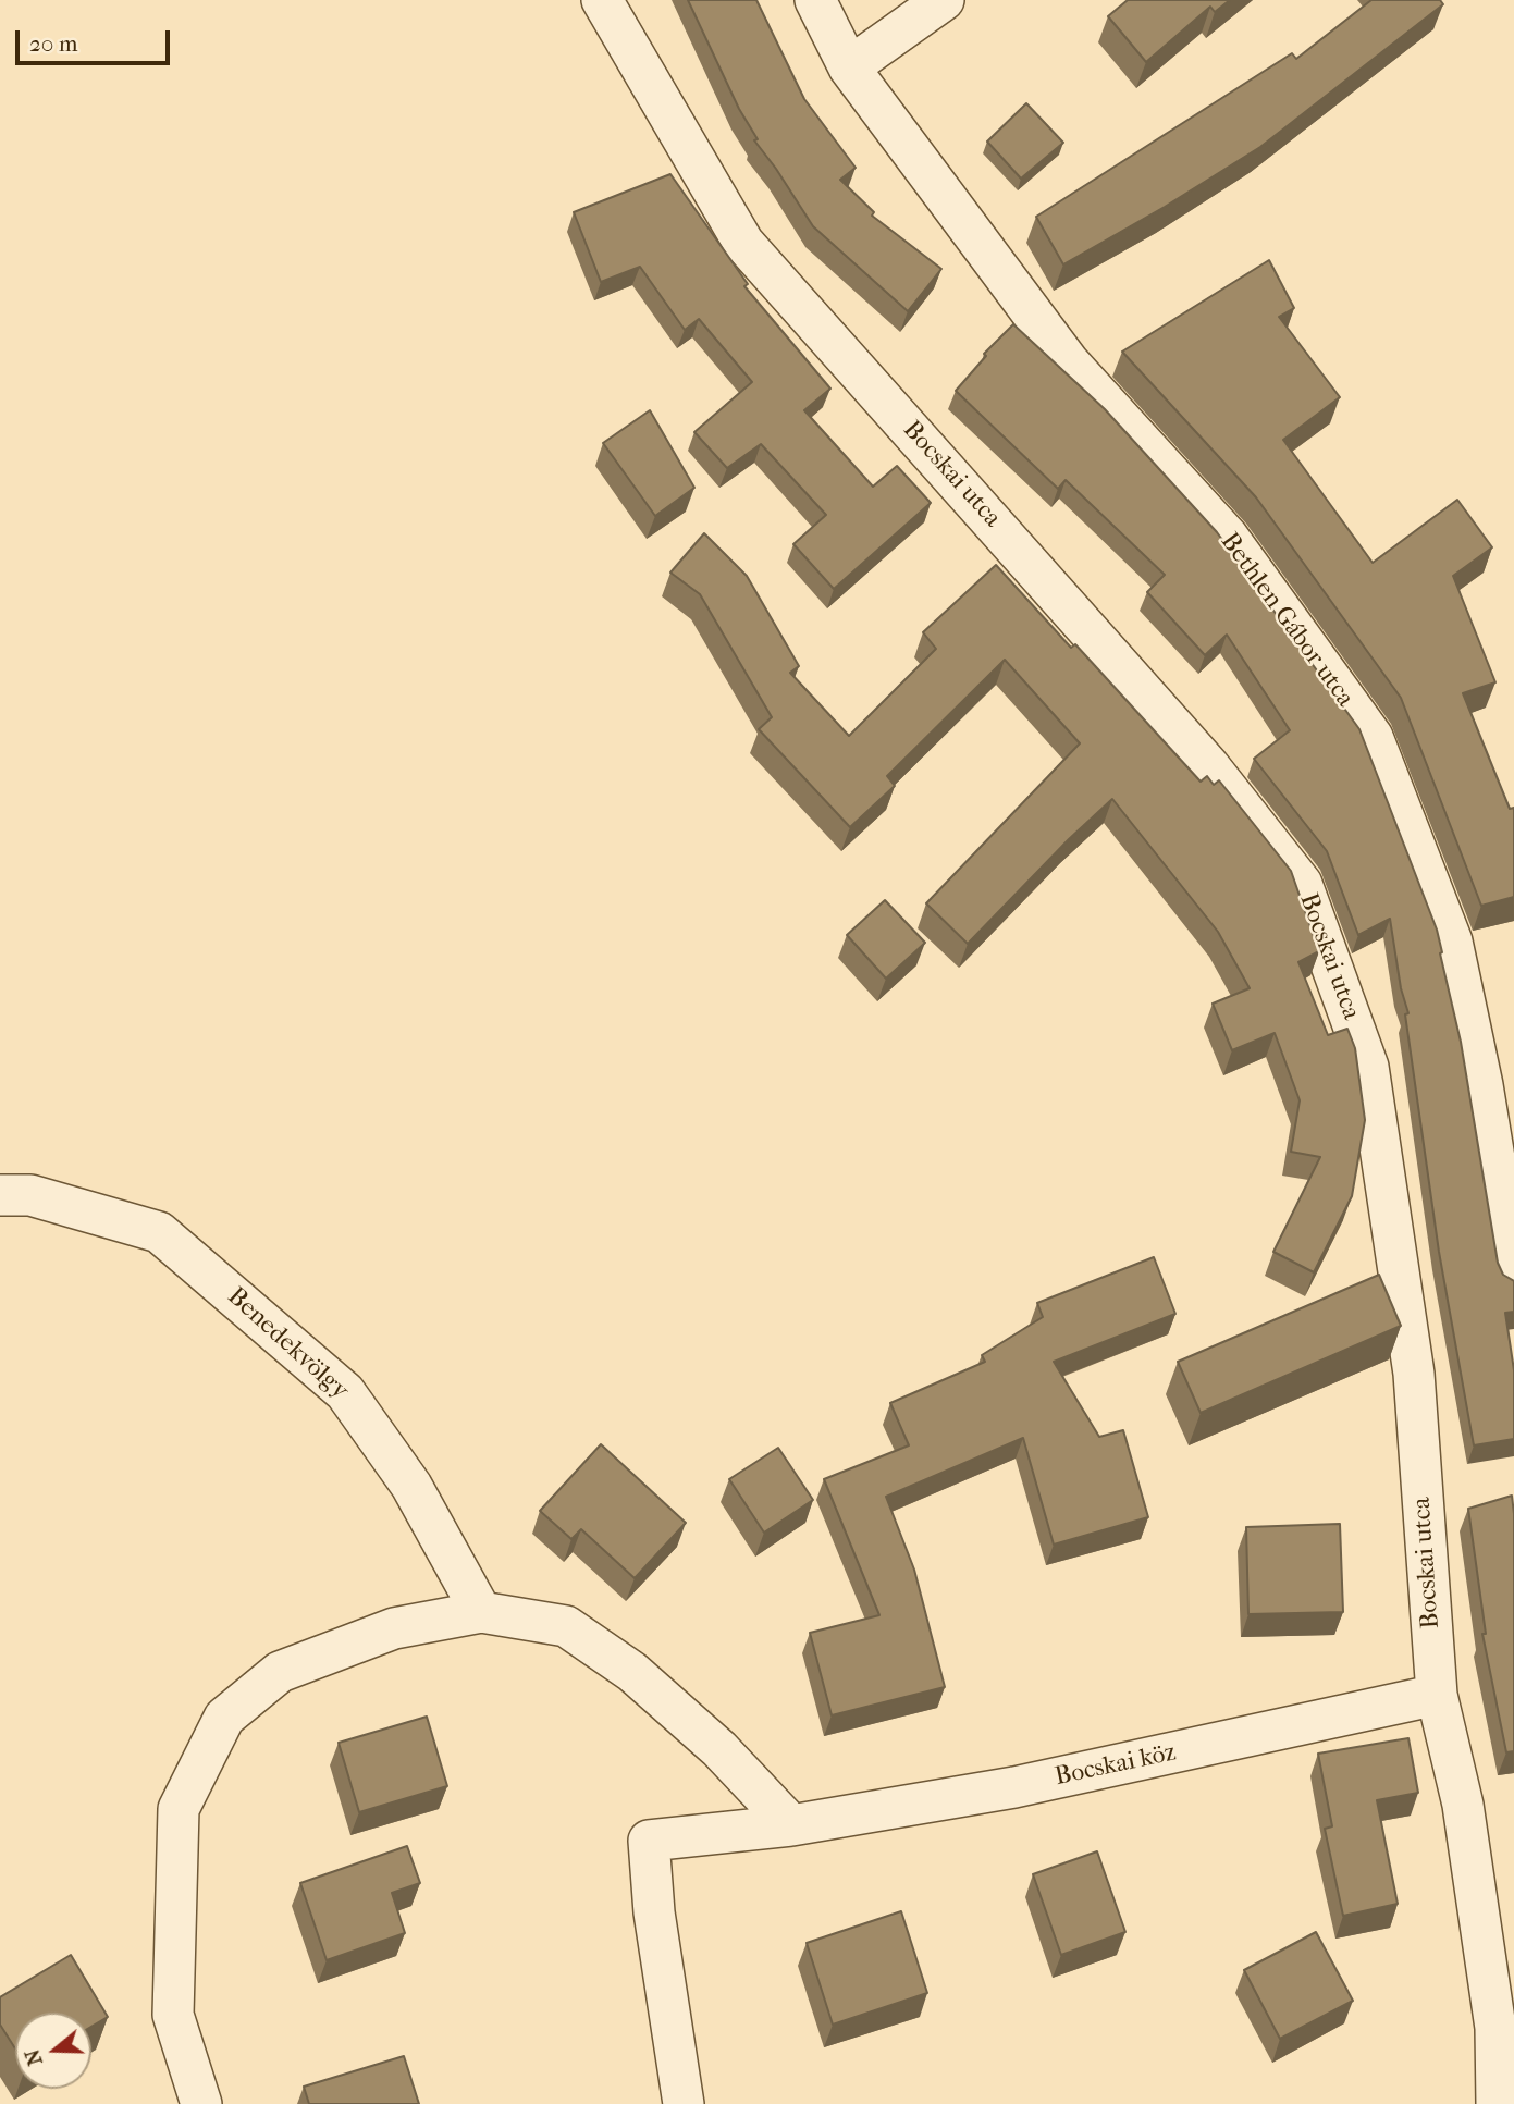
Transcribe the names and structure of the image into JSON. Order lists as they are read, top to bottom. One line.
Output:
{"streets":{"street":["Bocskai utca","Bethlen Gábor utca","Benedekvölgy","Bocskai köz"]},"crossings":[["Bocskai utca","Bocskai köz"]],"scale_bar":"20 m","north":"left"}
